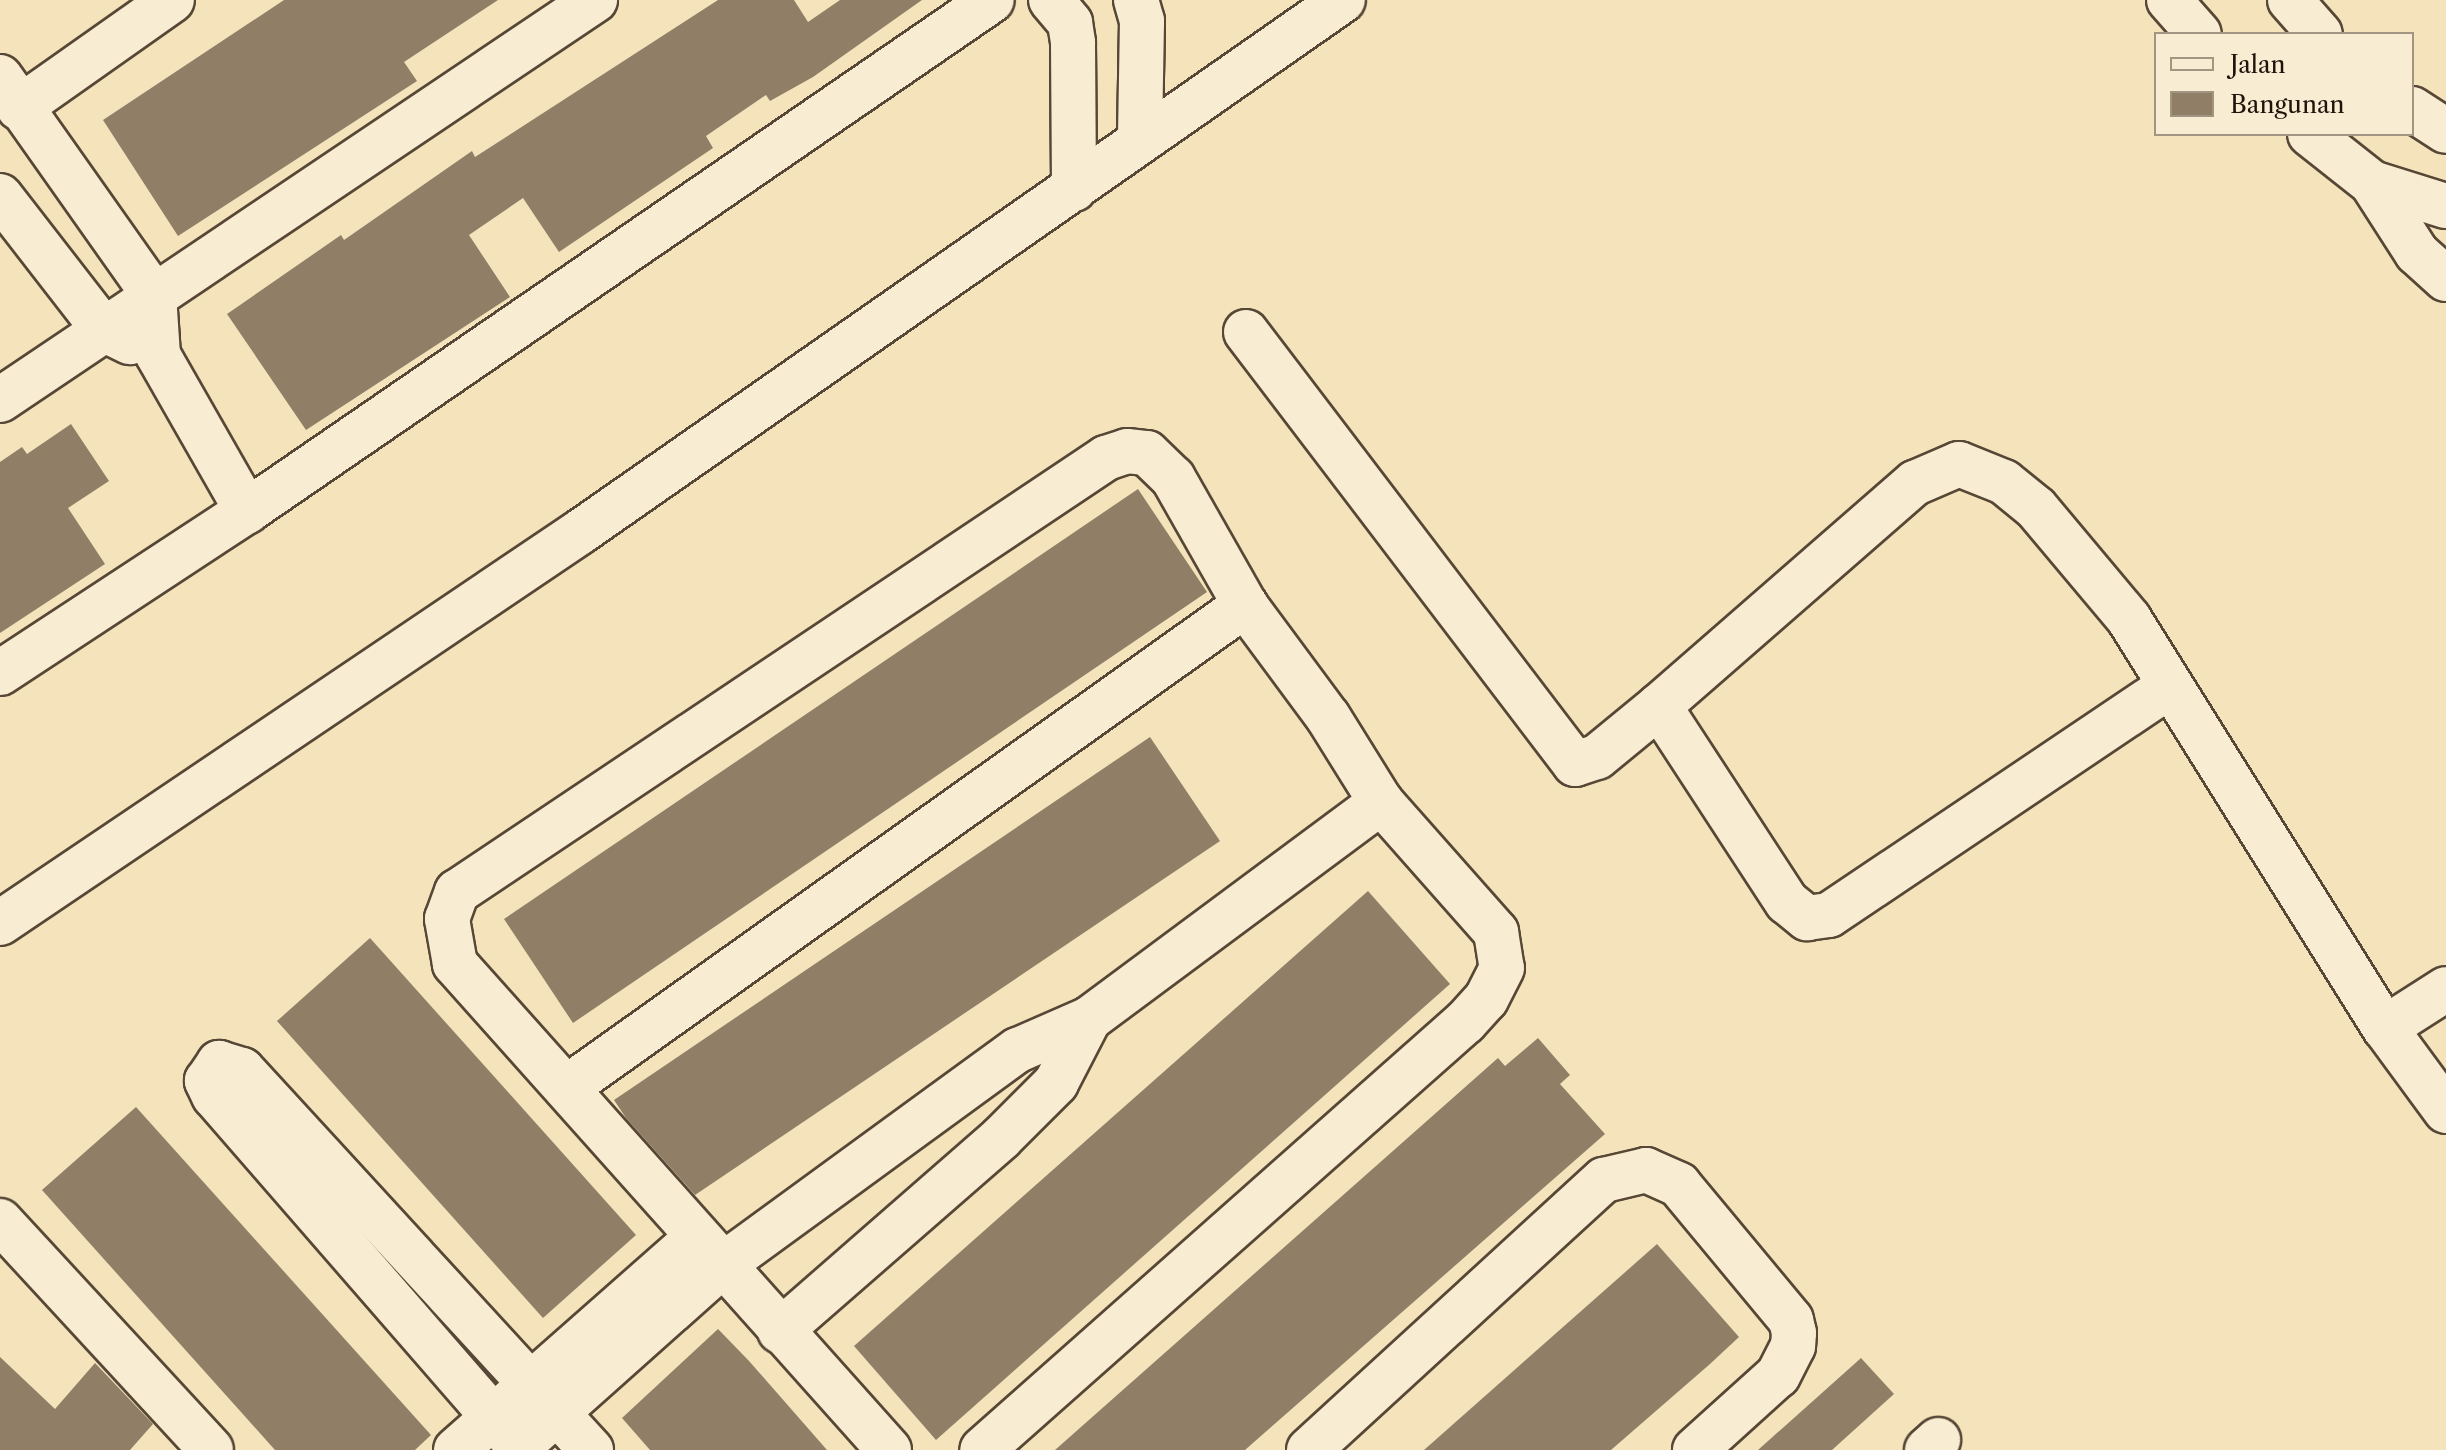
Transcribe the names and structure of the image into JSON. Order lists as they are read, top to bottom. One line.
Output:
{"legend":["Jalan","Bangunan"]}
